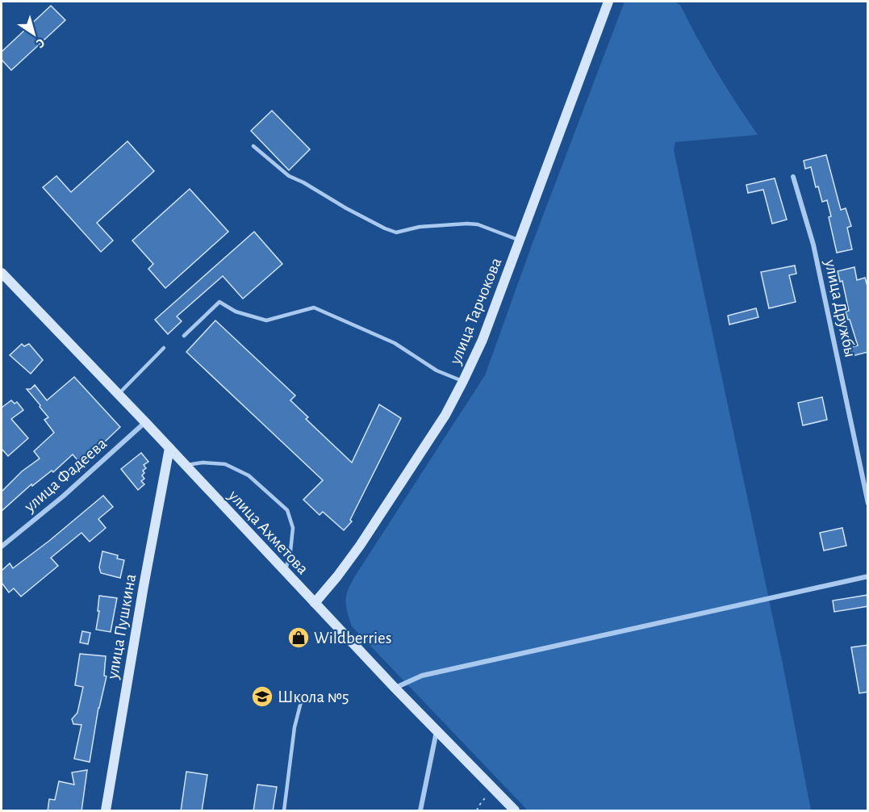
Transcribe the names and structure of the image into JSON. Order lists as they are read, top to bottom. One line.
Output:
{"streets":{"main road":["улица Тарчокова","улица Ахметова","улица Пушкина"],"street":["улица Дружбы","улица Фадеева"]},"crossings":[["улица Тарчокова","улица Ахметова"],["улица Фадеева","улица Ахметова"],["улица Ахметова","улица Пушкина"]],"places":{"shop":["Wildberries"],"school or university":["Школа №5"]},"north":"bottom right"}
